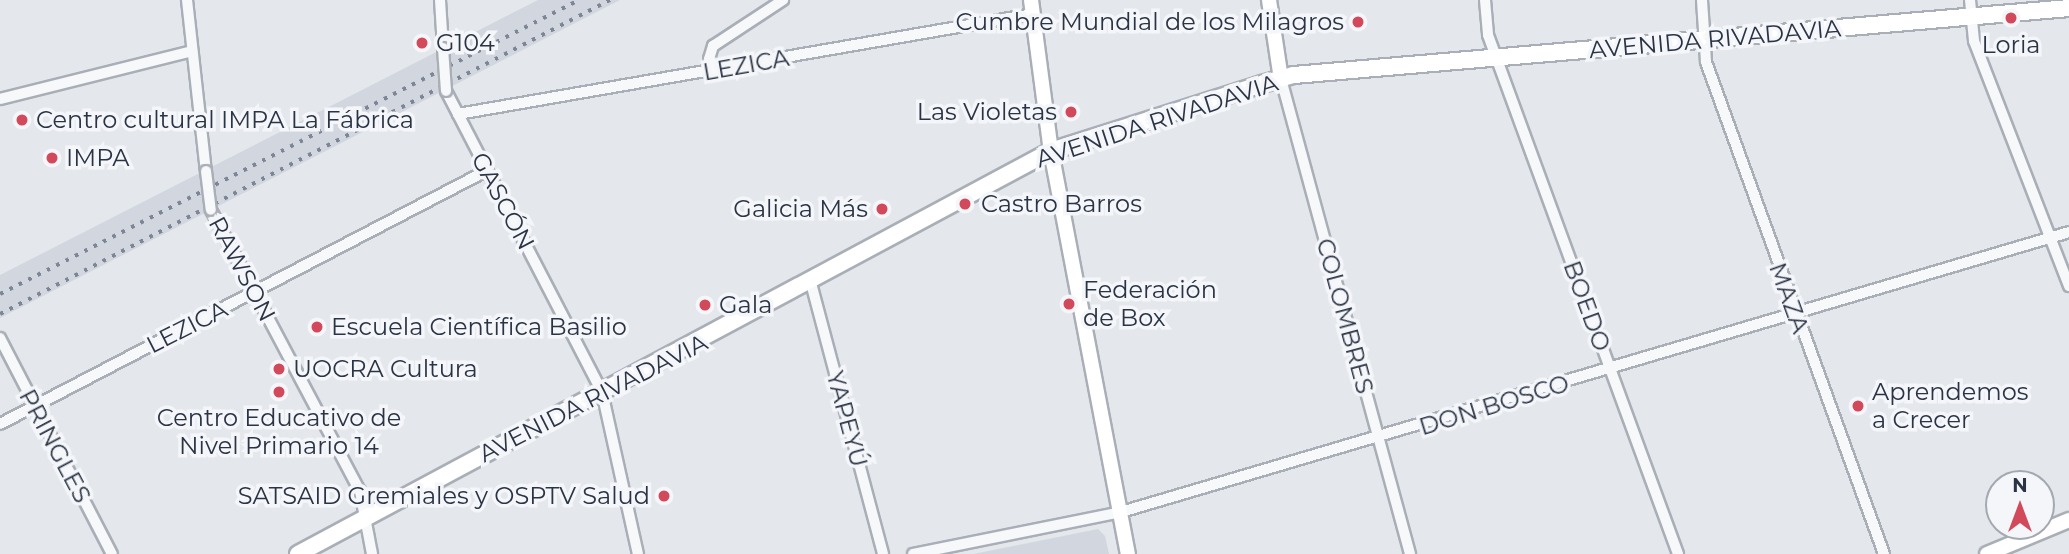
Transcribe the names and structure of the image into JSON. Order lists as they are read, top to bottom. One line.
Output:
{"streets":{"main road":["AVENIDA RIVADAVIA"],"street":["LEZICA","GASCÓN","RAWSON","MAZA","BOEDO","COLOMBRES","DON BOSCO","YAPEYÚ","PRINGLES"]},"crossings":[["AVENIDA RIVADAVIA","GASCÓN"],["AVENIDA RIVADAVIA","RAWSON"],["AVENIDA RIVADAVIA","MAZA"],["AVENIDA RIVADAVIA","BOEDO"],["AVENIDA RIVADAVIA","COLOMBRES"],["AVENIDA RIVADAVIA","YAPEYÚ"],["LEZICA","GASCÓN"],["LEZICA","RAWSON"],["LEZICA","PRINGLES"],["MAZA","DON BOSCO"],["BOEDO","DON BOSCO"],["COLOMBRES","DON BOSCO"]],"places":["Loria","Cumbre Mundial de los Milagros","G104","Las Violetas","Centro cultural IMPA La Fábrica","IMPA","Castro Barros","Galicia Más","Federación de Box","Gala","Escuela Científica Basilio","UOCRA Cultura","Centro Educativo de Nivel Primario 14","Aprendemos a Crecer","SATSAID Gremiales y OSPTV Salud"],"north":"top"}
